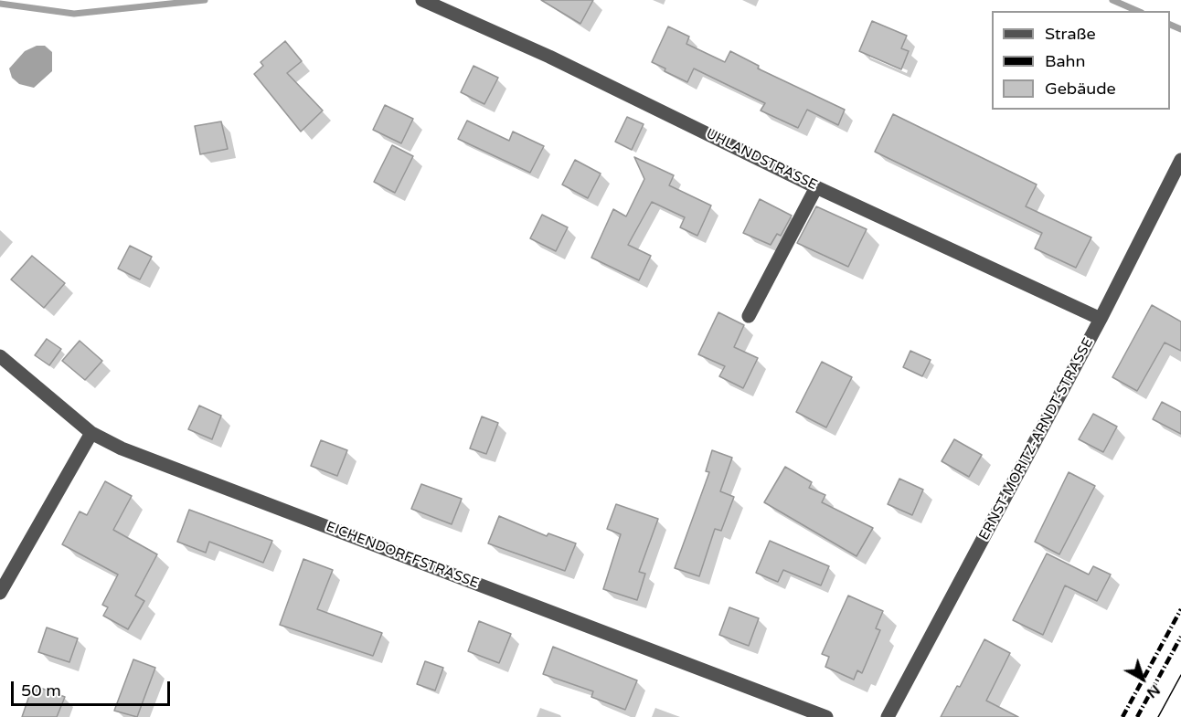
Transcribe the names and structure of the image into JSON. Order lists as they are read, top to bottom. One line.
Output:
{"streets":{"street":["UHLANDSTRASSE","ERNST-MORITZ-ARNDT-STRASSE","EICHENDORFFSTRASSE"]},"crossings":[["UHLANDSTRASSE","ERNST-MORITZ-ARNDT-STRASSE"]],"legend":["Straße","Bahn","Gebäude"],"scale_bar":"50 m","north":"bottom right"}
